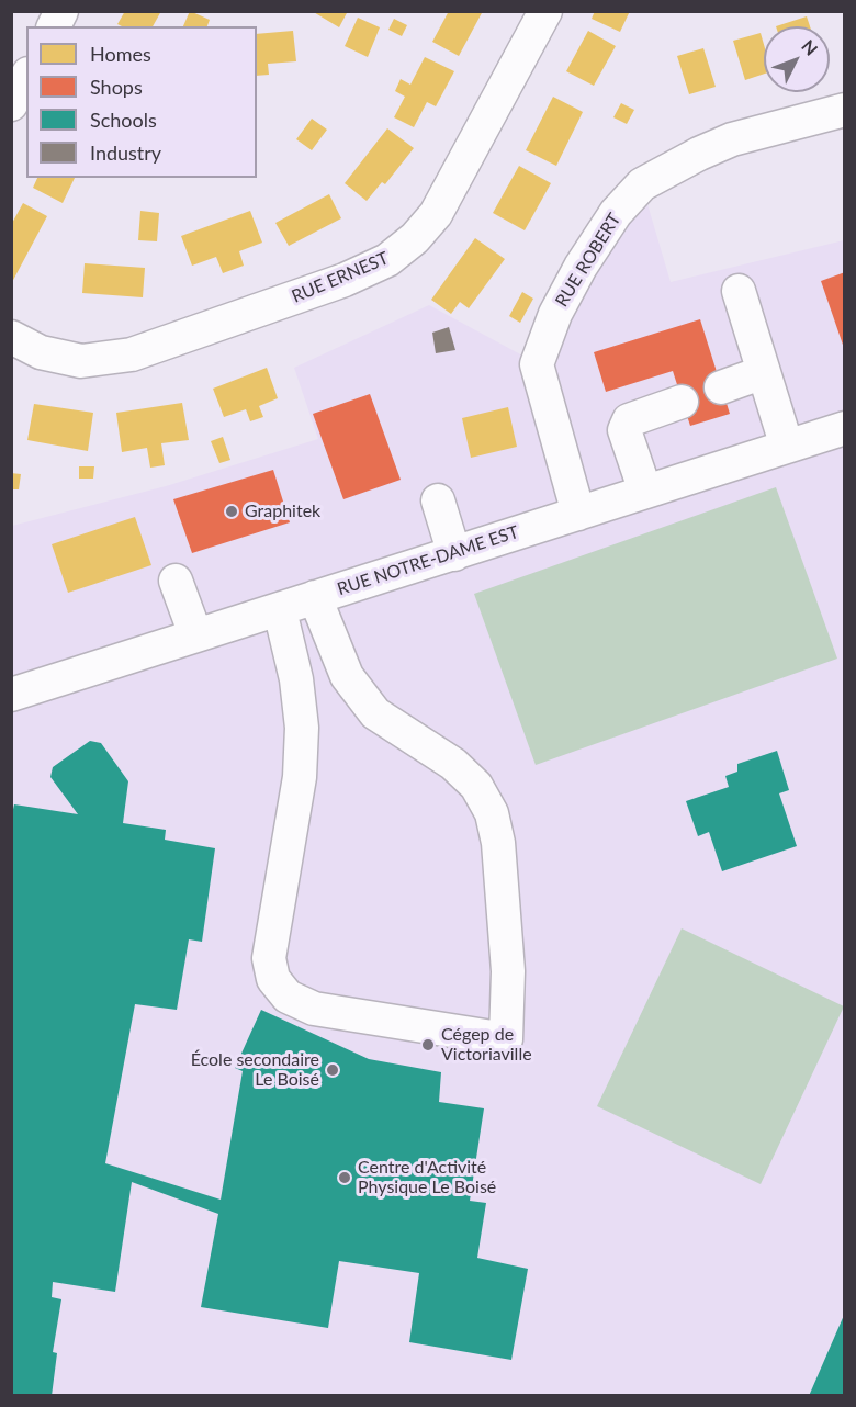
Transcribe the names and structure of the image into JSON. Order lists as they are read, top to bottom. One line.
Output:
{"streets":{"street":["RUE ROBERT","RUE ERNEST","RUE NOTRE-DAME EST"]},"crossings":[["RUE ROBERT","RUE NOTRE-DAME EST"]],"places":["Graphitek","Cégep de Victoriaville","École secondaire Le Boisé","Centre d'Activité Physique Le Boisé"],"legend":["Homes","Shops","Schools","Industry"],"north":"top right"}
